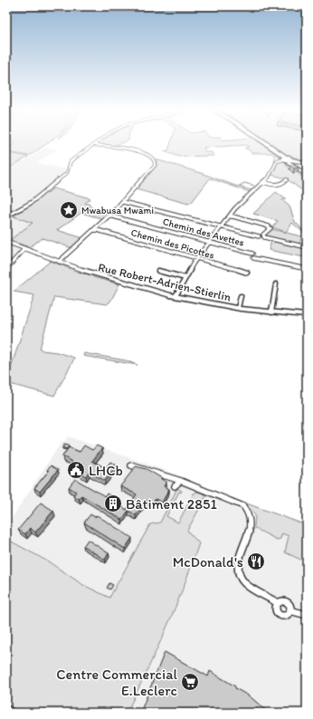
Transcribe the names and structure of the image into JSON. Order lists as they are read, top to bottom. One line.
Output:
{"streets":{"street":["Chemin des Avettes","Chemin des Picottes","Rue Robert-Adrien-Stierlin"]},"places":{"place":["Mwabusa Mwami"],"public building":["LHCb"],"building":["Bâtiment 2851"],"restaurant":["McDonald's"],"supermarket":["Centre Commercial E.Leclerc"]}}
